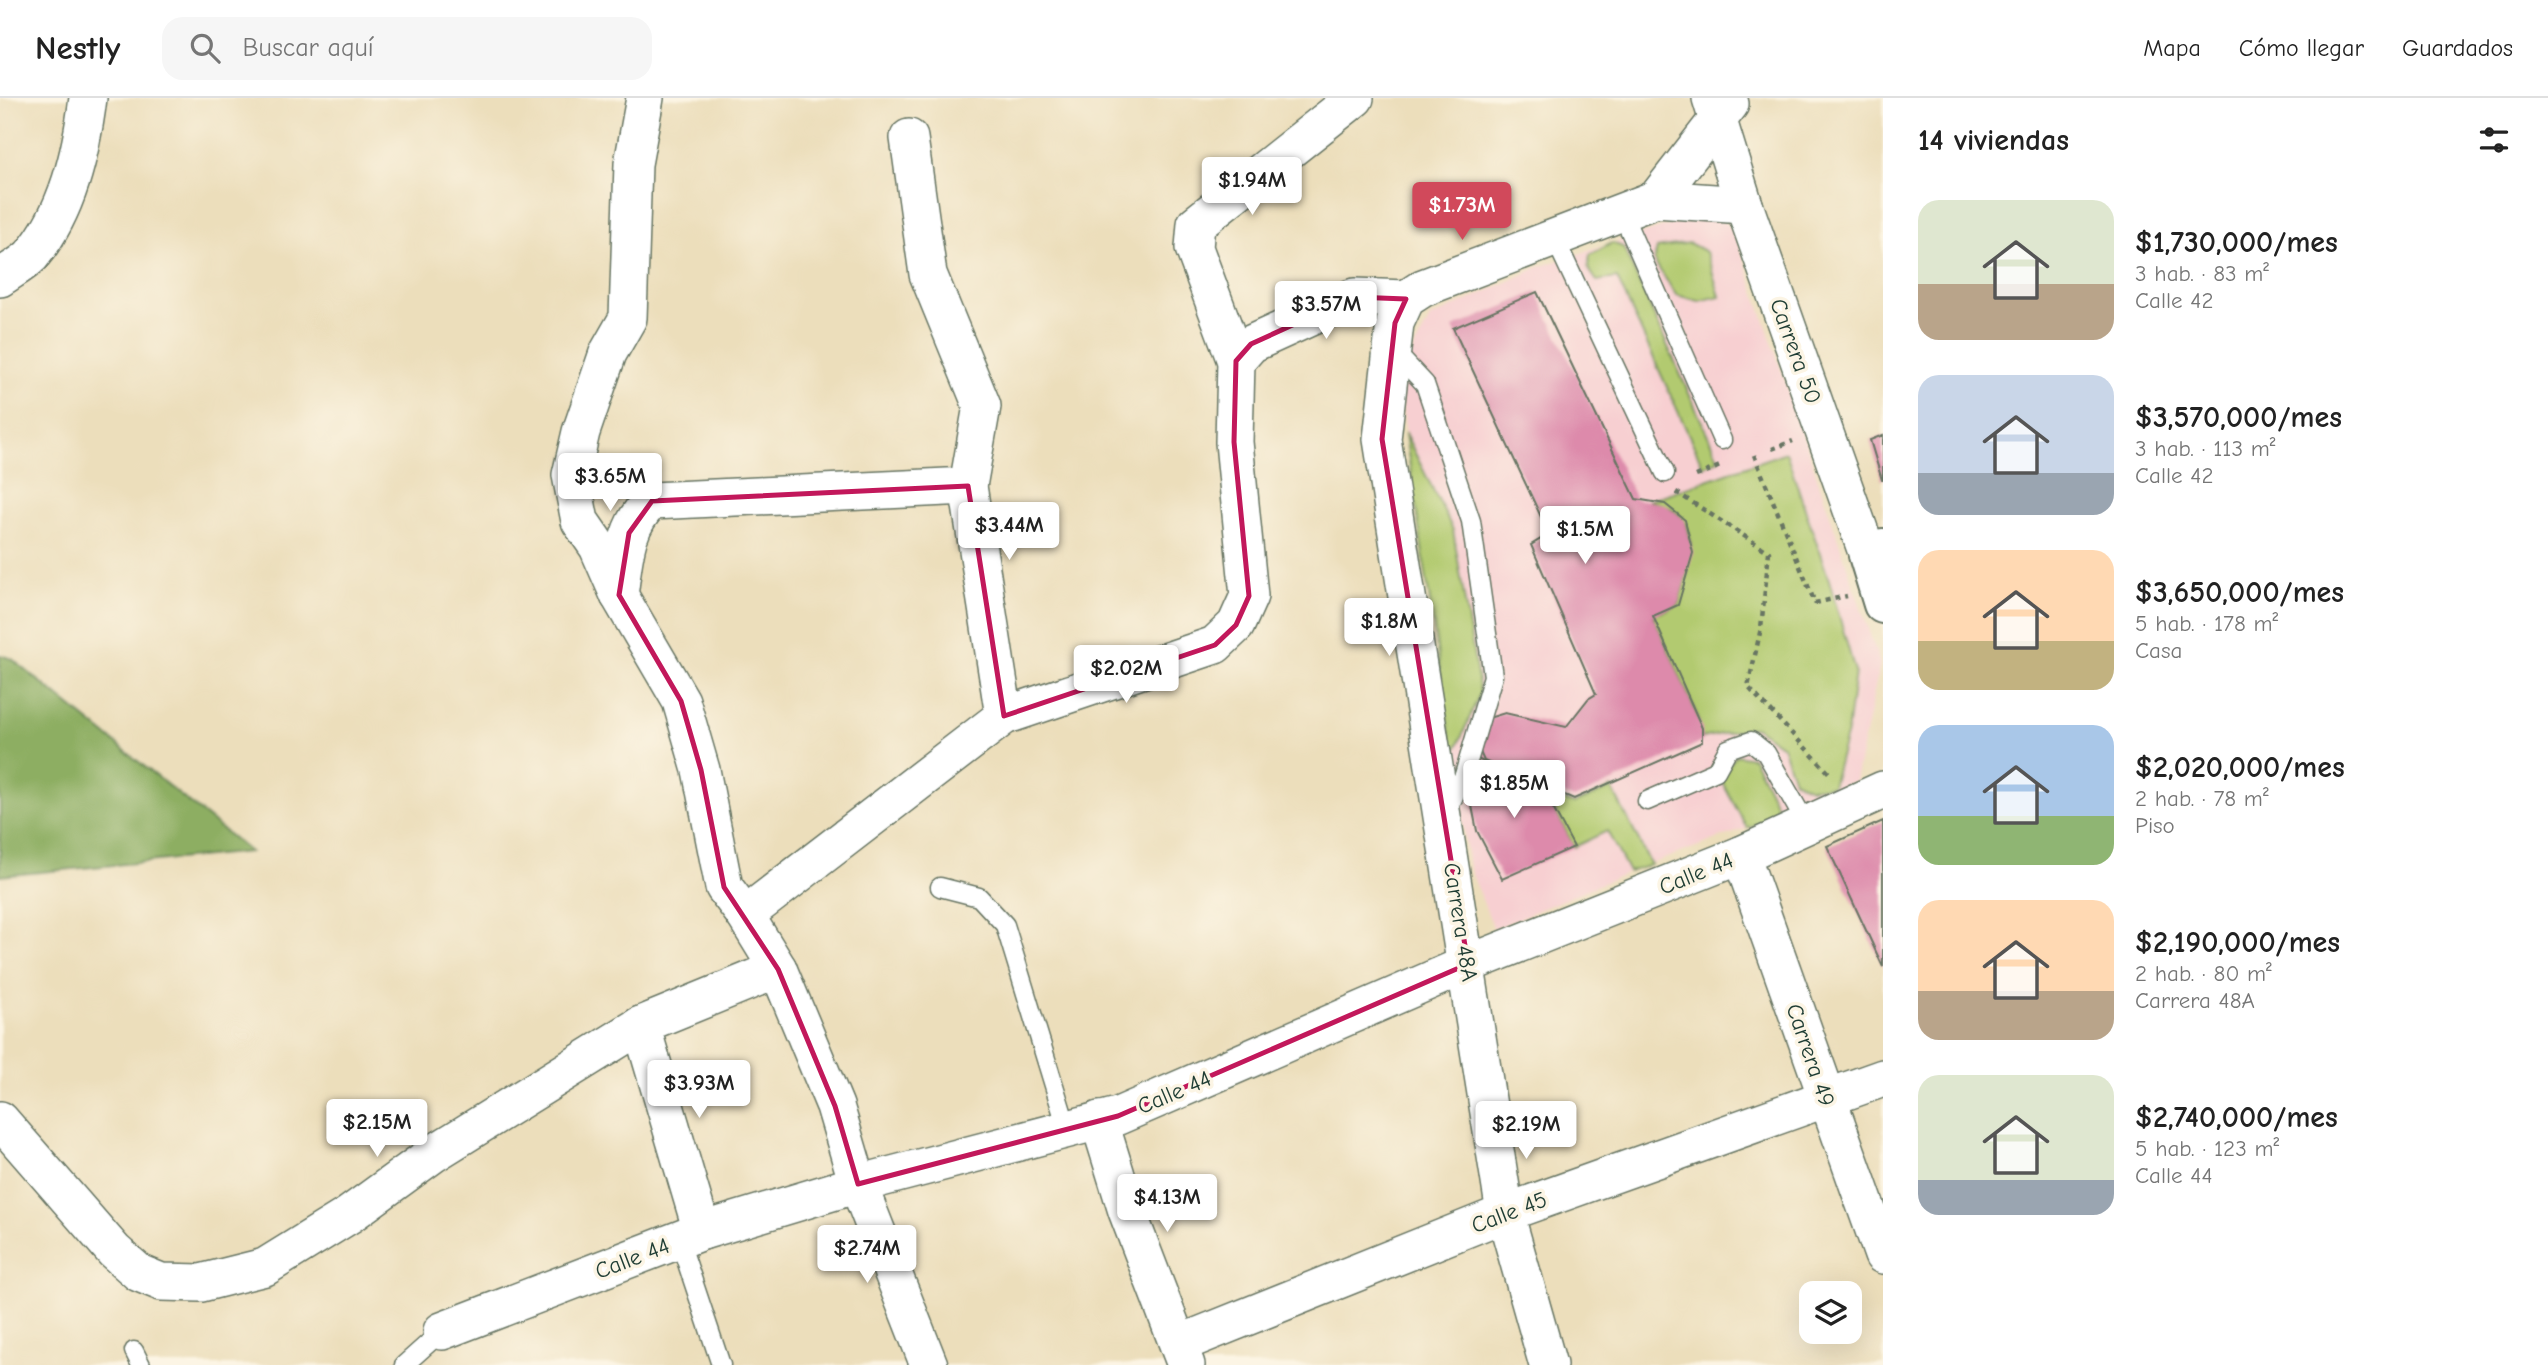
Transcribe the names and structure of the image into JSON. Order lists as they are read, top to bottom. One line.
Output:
{"streets":{"street":["Carrera 50","Calle 44","Carrera 48A","Carrera 49","Calle 45"]},"crossings":[["Calle 44","Carrera 48A"],["Calle 44","Carrera 49"],["Carrera 48A","Calle 45"],["Carrera 49","Calle 45"]],"page":{"header":"Nestly","search":"Buscar aquí","nav":["Mapa","Cómo llegar","Guardados"],"heading":"14 viviendas","price":["$1.94M","$1.73M","$3.57M","$3.65M","$3.44M","$1.5M","$1.8M","$2.02M","$1.85M","$3.93M","$2.15M","$2.19M","$4.13M","$2.74M"],"list":[{"name":"$1,730,000/mes","note":"3 hab. · 83 m² · Calle 42"},{"name":"$3,570,000/mes","note":"3 hab. · 113 m² · Calle 42"},{"name":"$3,650,000/mes","note":"5 hab. · 178 m² · Casa"},{"name":"$2,020,000/mes","note":"2 hab. · 78 m² · Piso"},{"name":"$2,190,000/mes","note":"2 hab. · 80 m² · Carrera 48A"},{"name":"$2,740,000/mes","note":"5 hab. · 123 m² · Calle 44"}]}}
